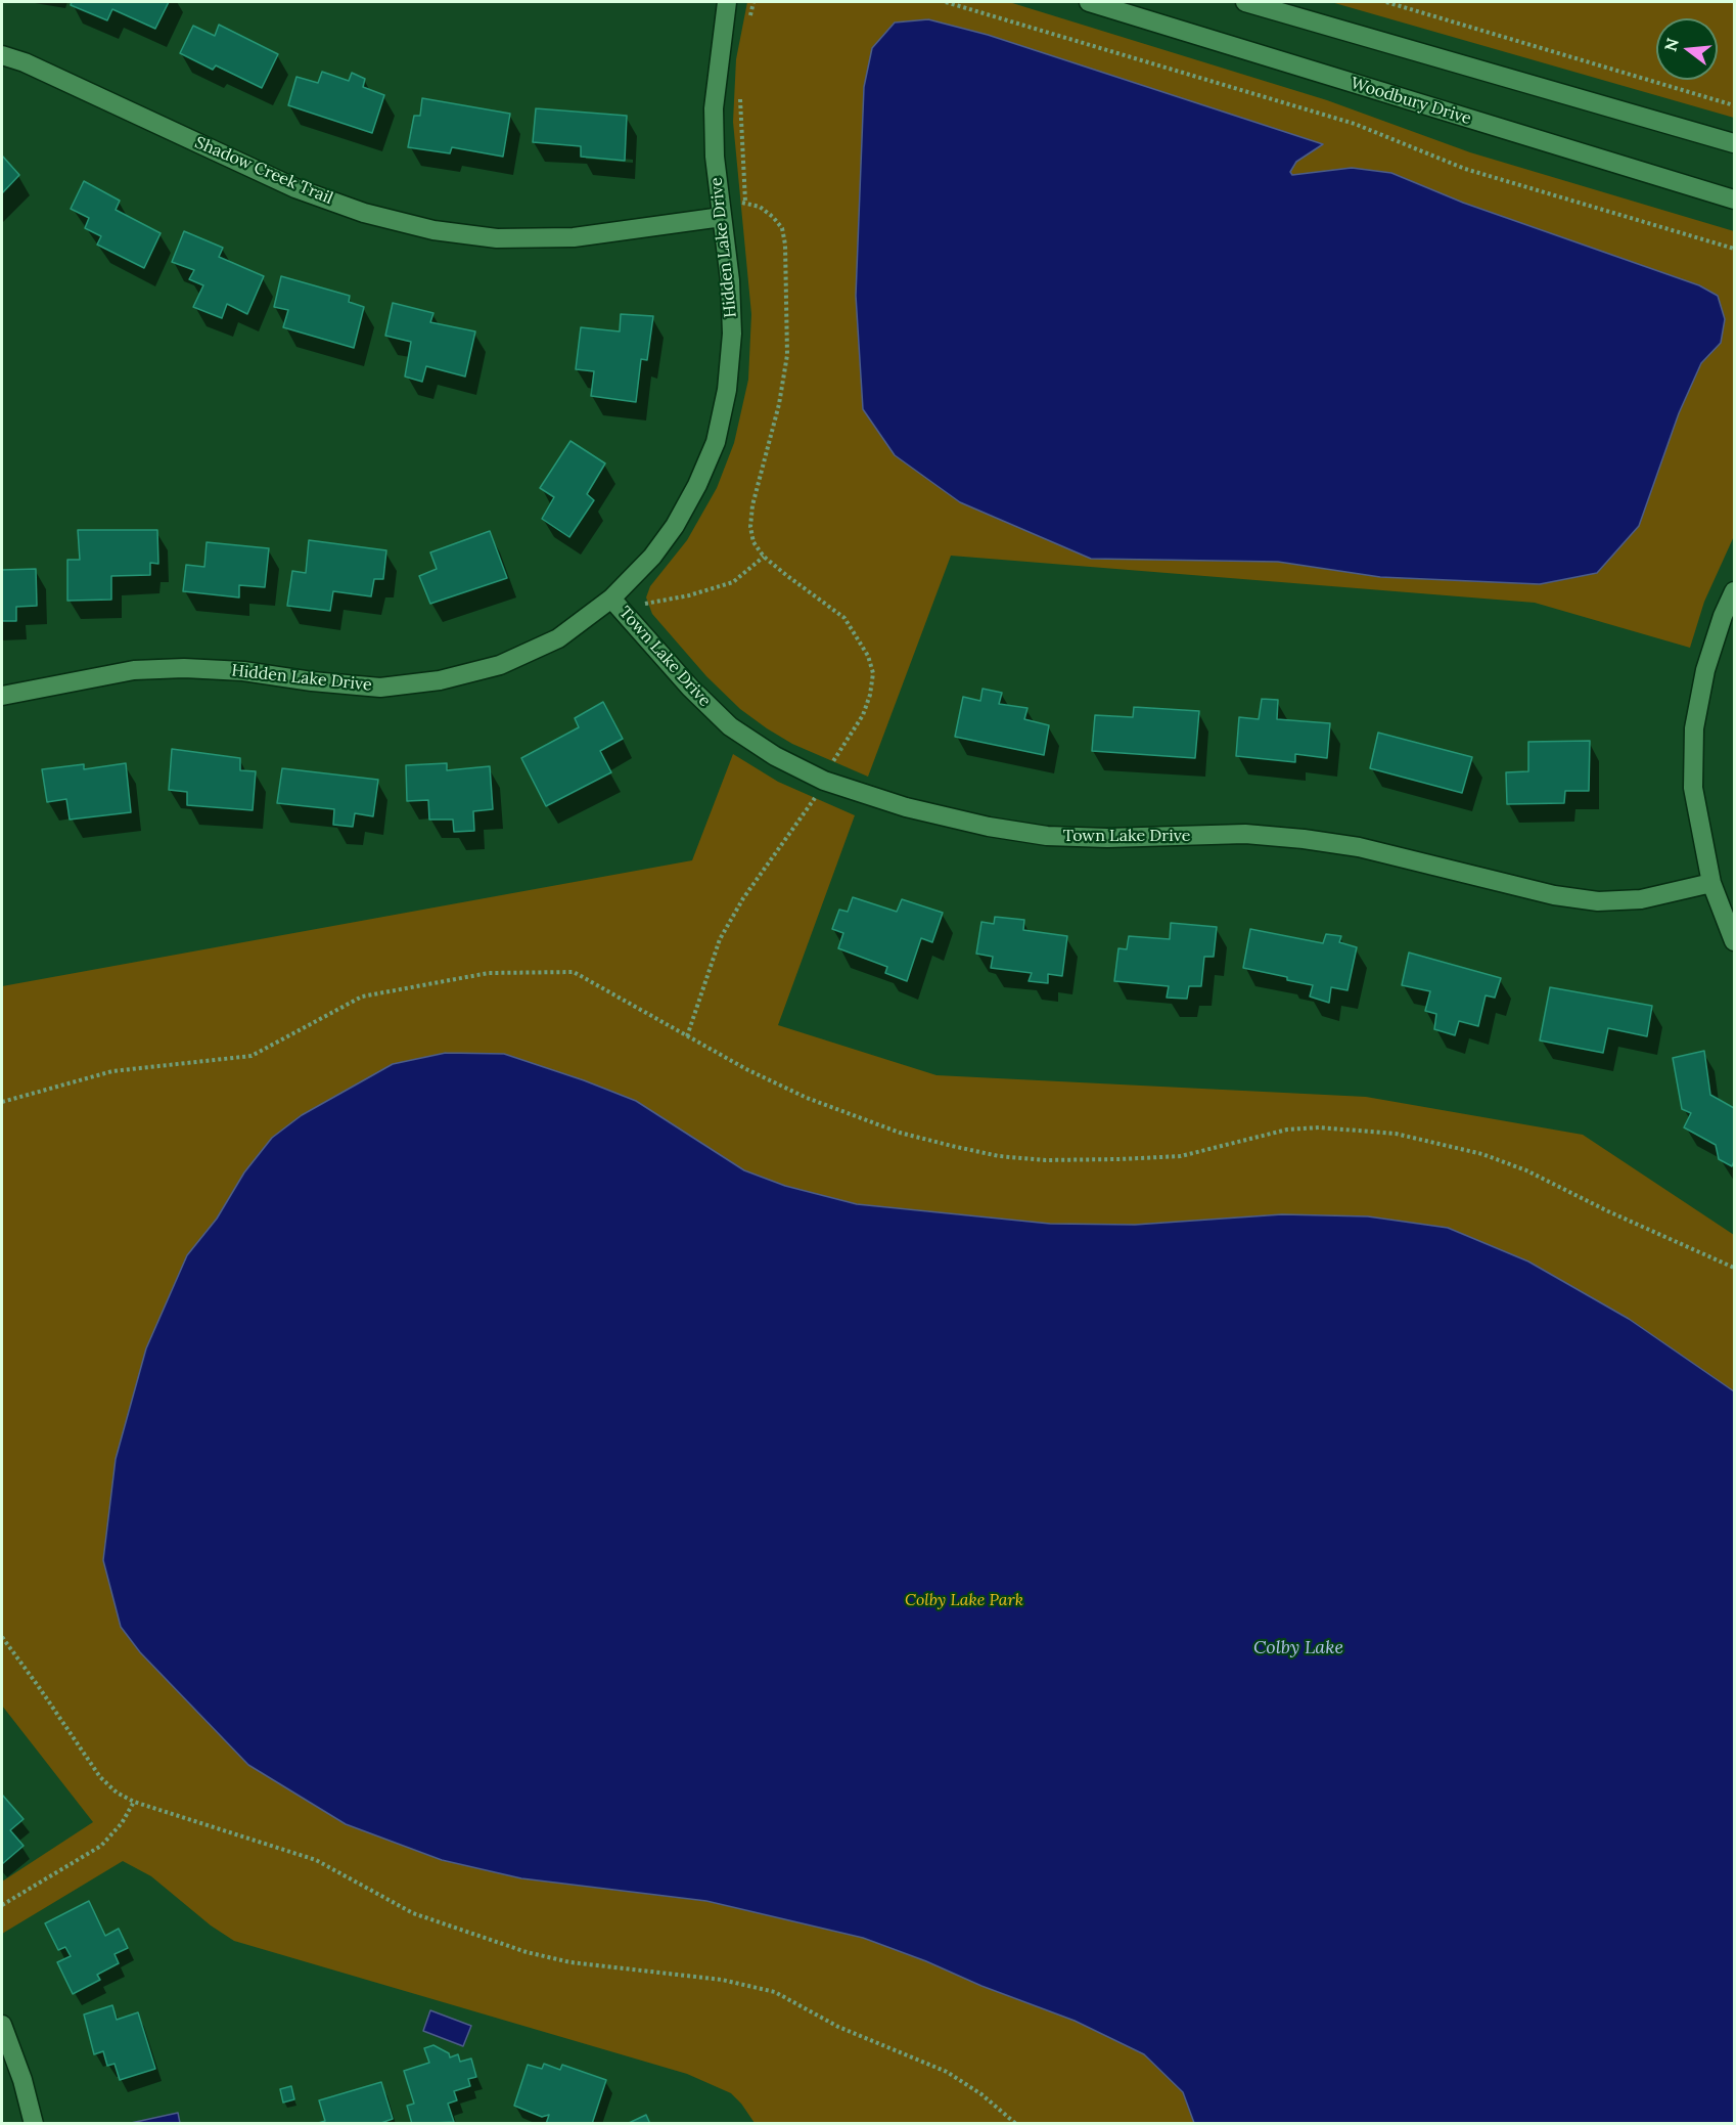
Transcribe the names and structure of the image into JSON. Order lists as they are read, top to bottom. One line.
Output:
{"streets":{"street":["Woodbury Drive","Shadow Creek Trail","Hidden Lake Drive","Town Lake Drive"]},"crossings":[["Shadow Creek Trail","Hidden Lake Drive"],["Hidden Lake Drive","Town Lake Drive"]],"water":["Colby Lake"],"parks":["Colby Lake Park"],"north":"left"}
